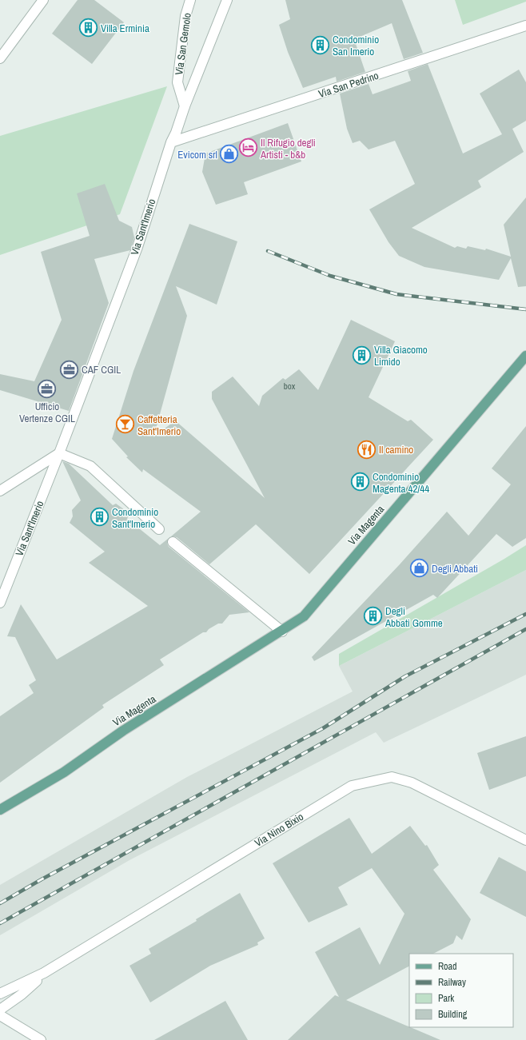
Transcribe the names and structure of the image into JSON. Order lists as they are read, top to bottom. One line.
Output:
{"streets":{"main road":["Via Magenta"],"street":["Via San Gemolo","Via San Pedrino","Via Sant'Imerio","Via Nino Bixio"]},"crossings":[["Via San Gemolo","Via Sant'Imerio"],["Via San Pedrino","Via Sant'Imerio"]],"places":{"building":["Villa Erminia","Condominio San Imerio","Villa Giacomo Limido","Condominio Magenta 42/44","Condominio Sant'Imerio","Degli Abbati Gomme"],"hotel":["Il Rifugio degli Artisti - b&b"],"shop":["Evicom srl","Degli Abbati"],"office":["CAF CGIL","Ufficio Vertenze CGIL"],"bar":["Caffetteria Sant'Imerio"],"restaurant":["Il camino"]},"house_numbers":["box"],"legend":["Road","Railway","Park","Building"]}
